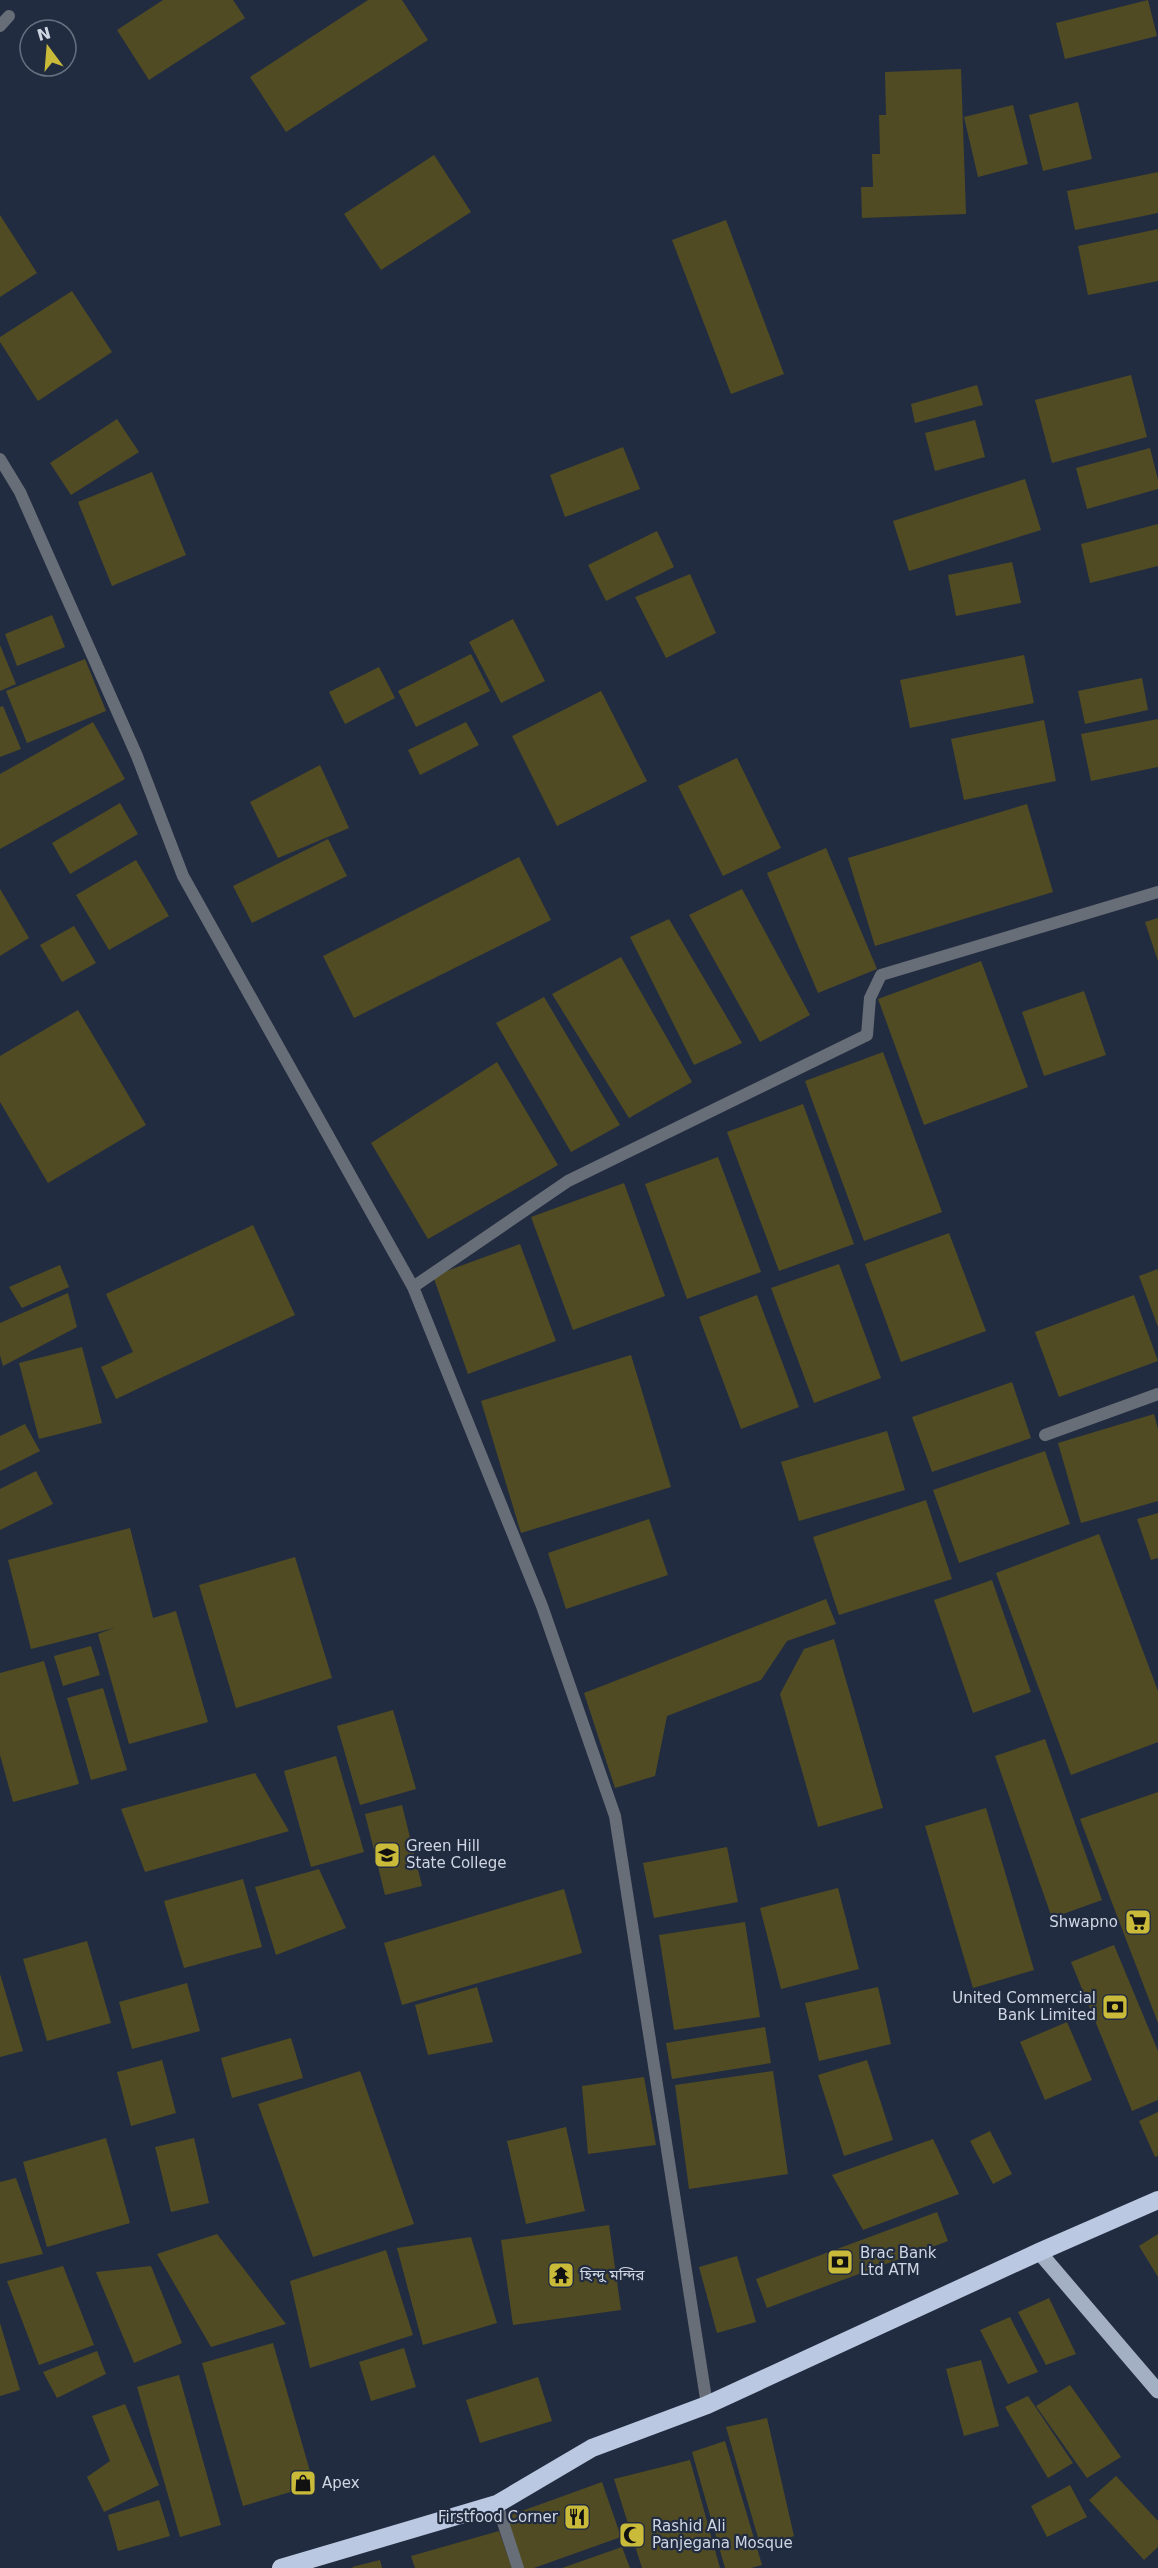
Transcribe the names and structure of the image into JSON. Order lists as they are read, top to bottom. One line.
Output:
{"places":{"school or university":["Green Hill State College"],"supermarket":["Shwapno"],"bank":["United Commercial Bank Limited","Brac Bank Ltd ATM"],"temple":["হিন্দু মন্দির"],"shop":["Apex"],"restaurant":["Firstfood Corner"],"mosque":["Rashid Ali Panjegana Mosque"]},"north":"top"}
